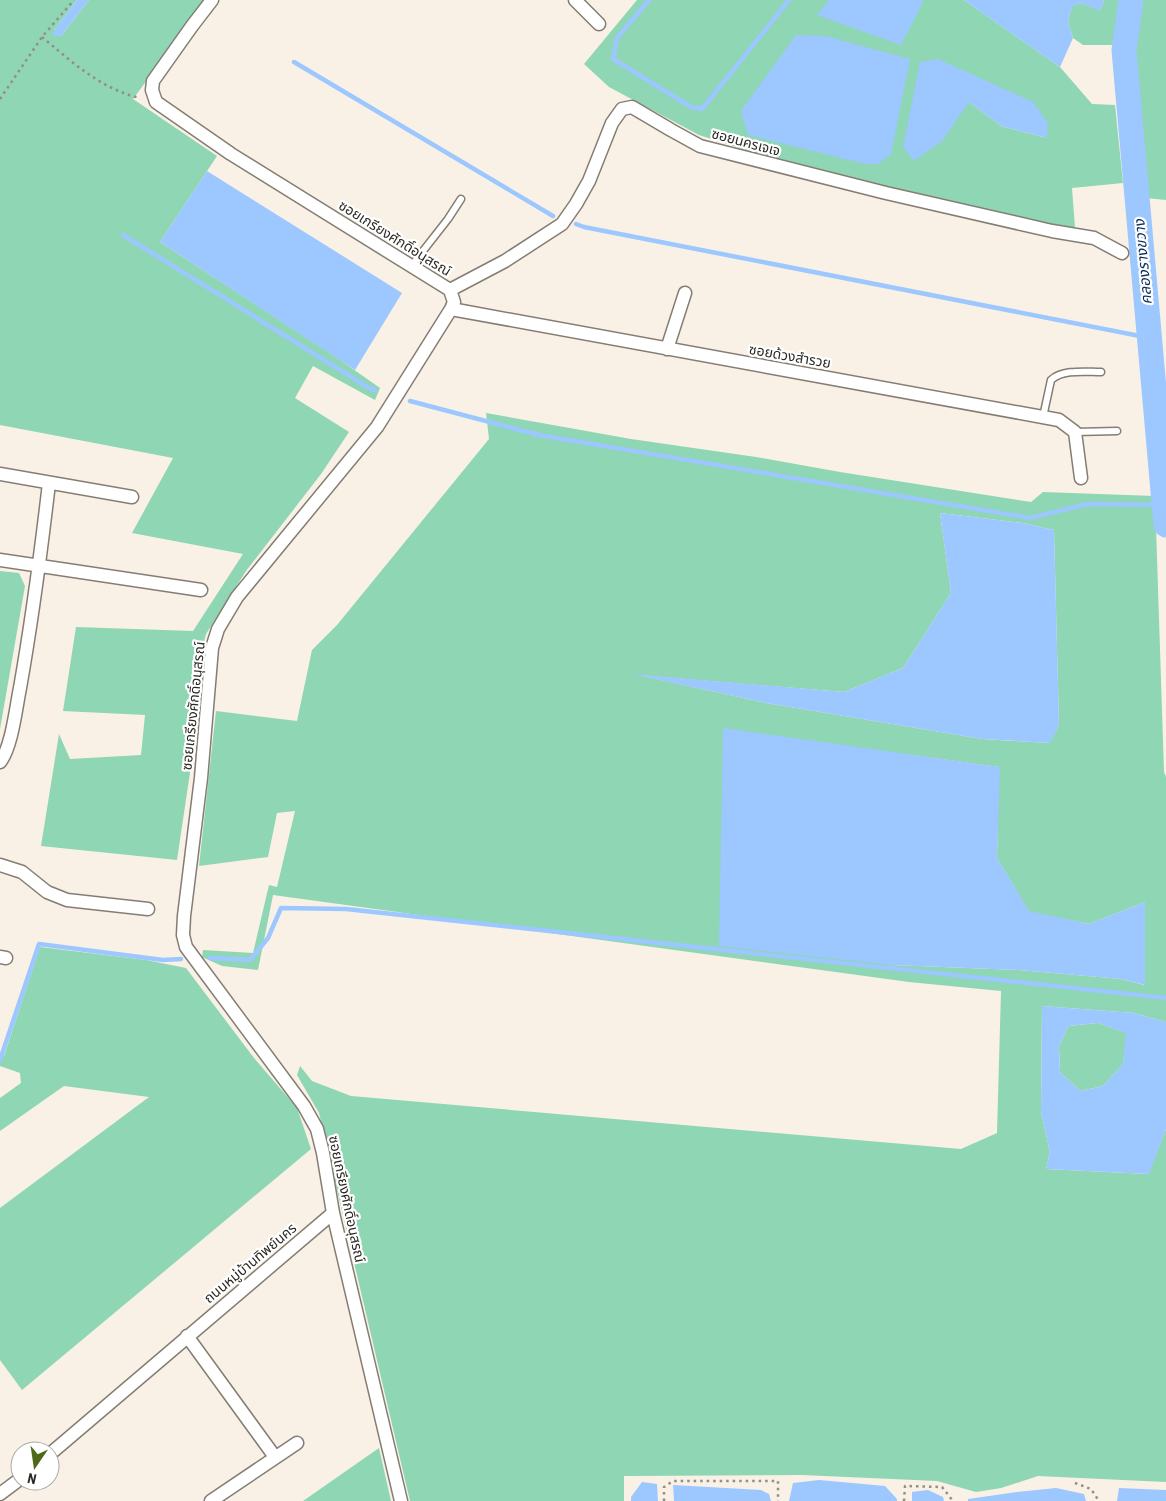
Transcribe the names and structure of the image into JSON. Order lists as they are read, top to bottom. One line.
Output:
{"streets":{"street":["ซอยนครเจเจ","ซอยเกรียงศักดิ์อนุสรณ์","ซอยด้วงสำรวย","ถนนหมู่บ้านทิพย์นคร"]},"crossings":[["ซอยนครเจเจ","ซอยเกรียงศักดิ์อนุสรณ์"],["ซอยเกรียงศักดิ์อนุสรณ์","ซอยด้วงสำรวย"],["ซอยเกรียงศักดิ์อนุสรณ์","ถนนหมู่บ้านทิพย์นคร"]],"water":["คลองรางขวาง"],"north":"bottom"}
